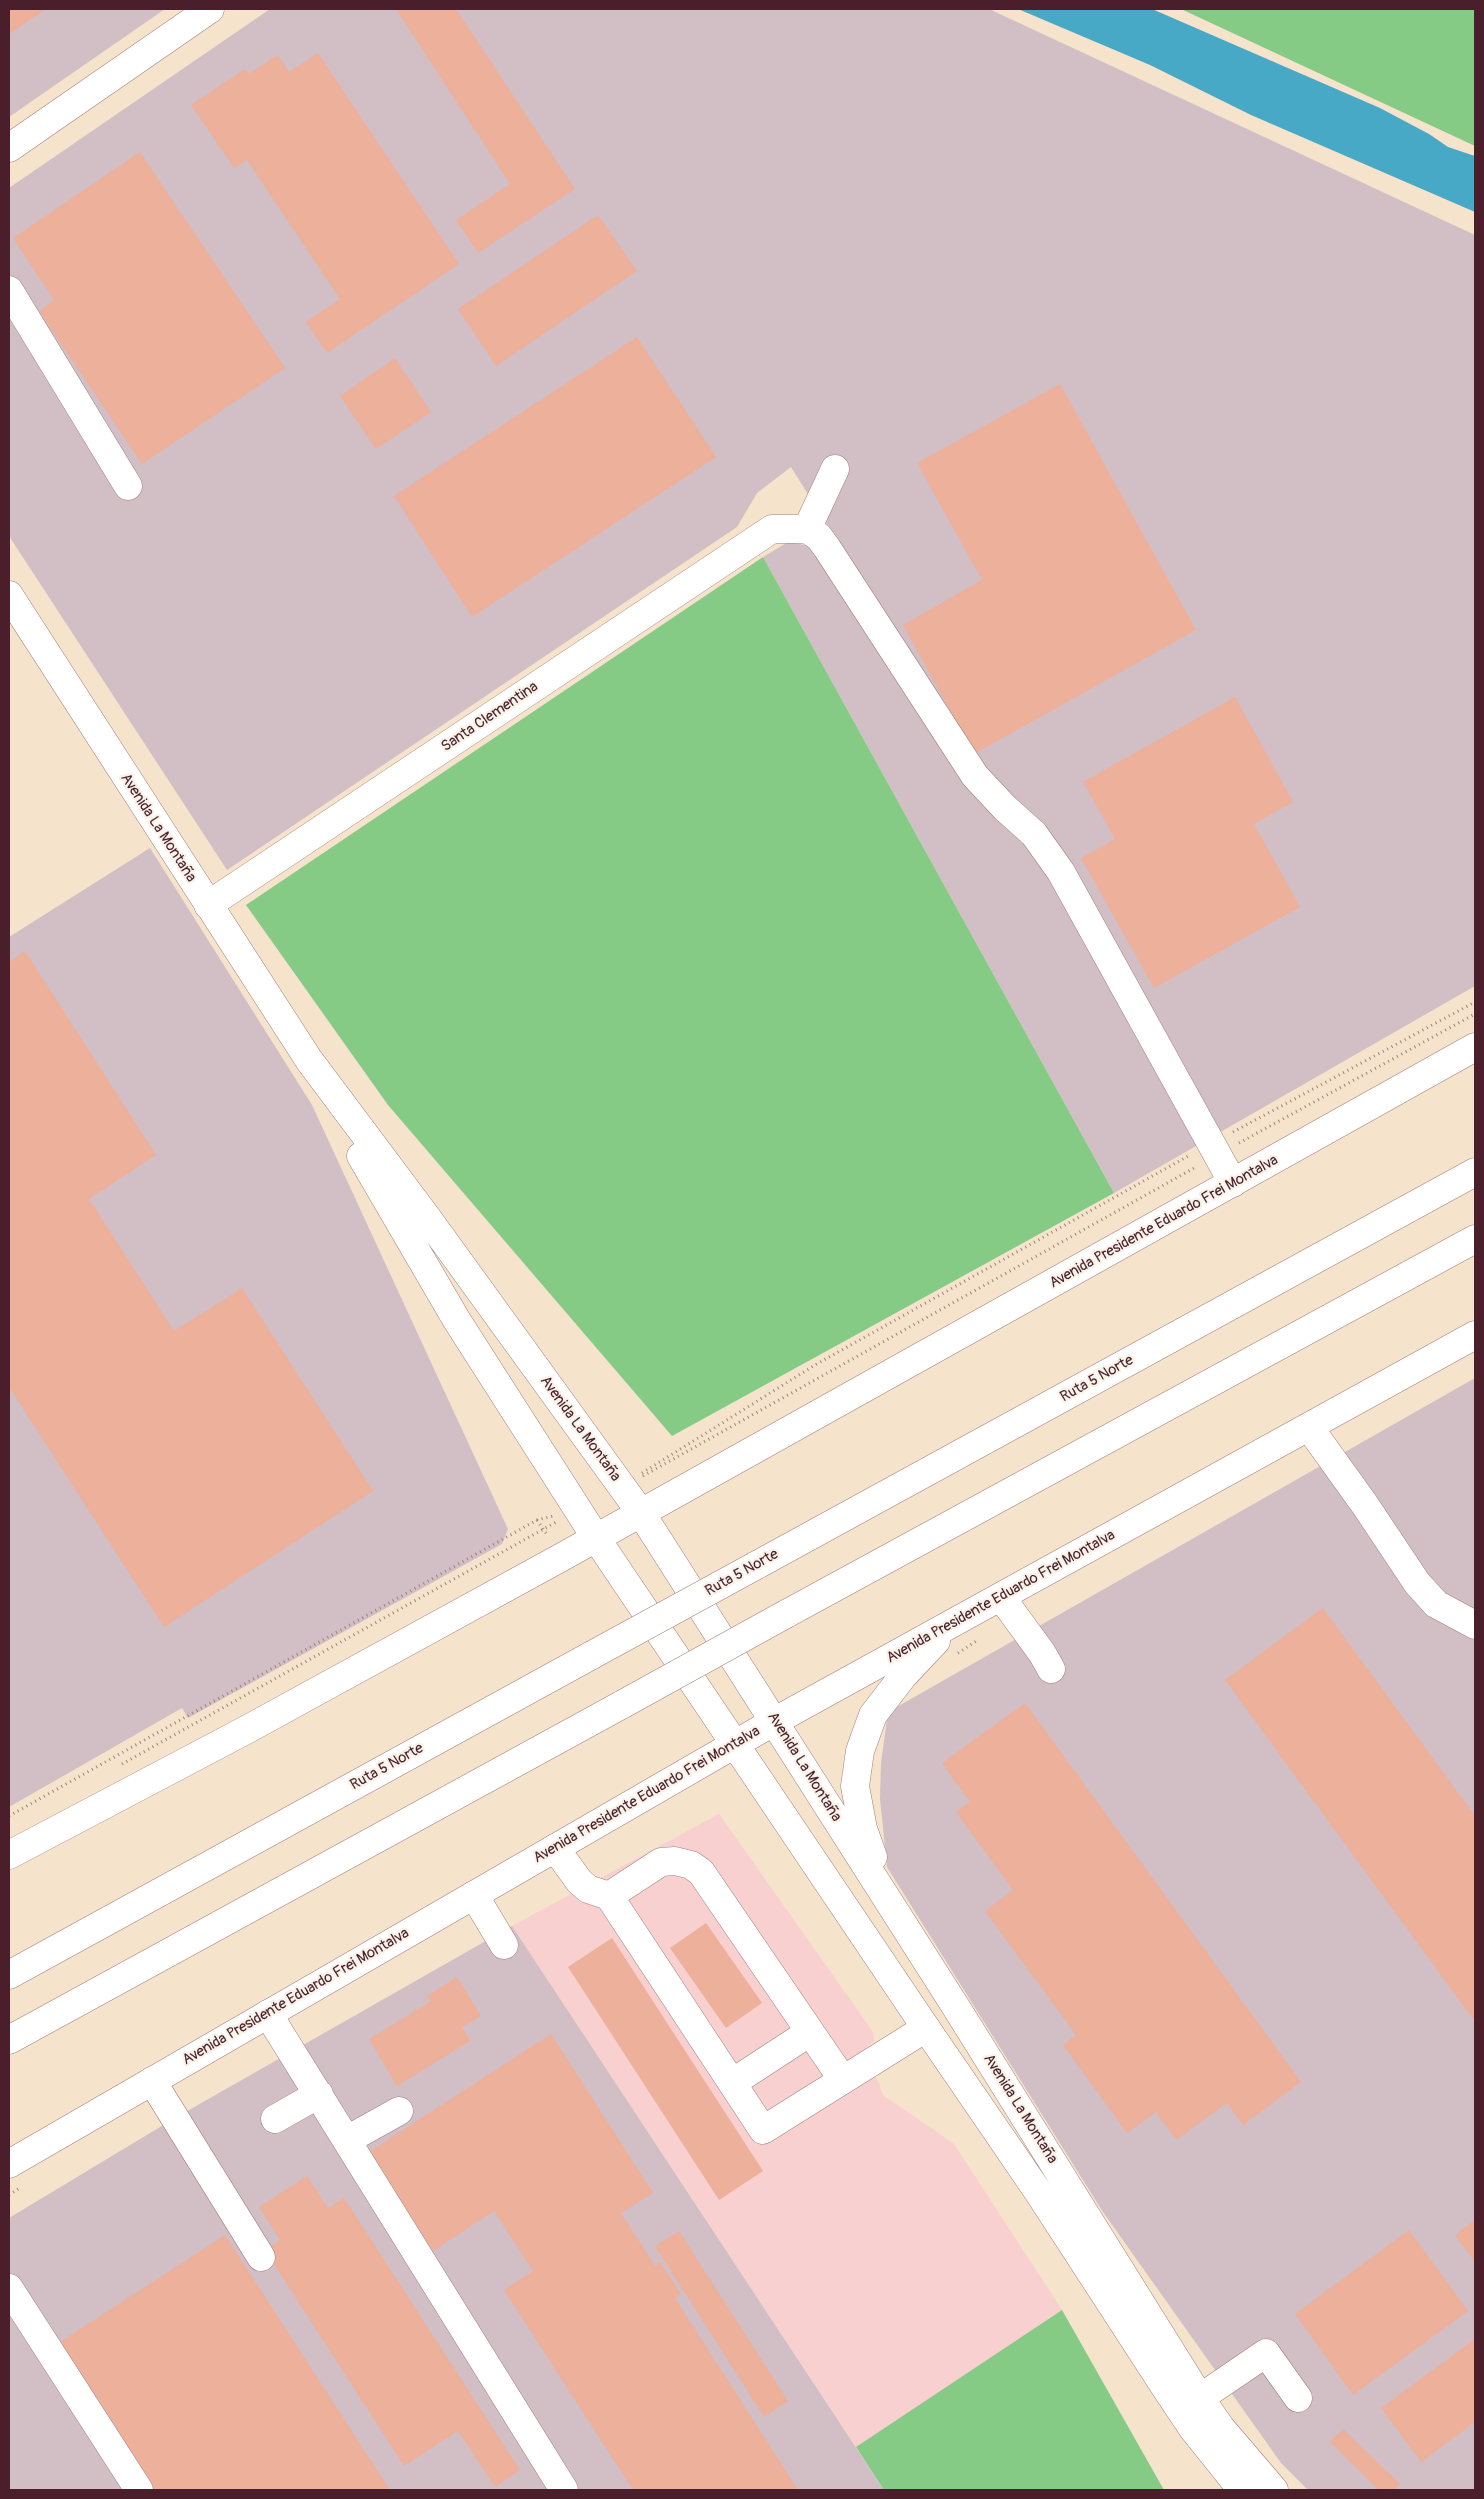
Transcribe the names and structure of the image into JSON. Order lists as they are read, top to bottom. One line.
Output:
{"streets":{"main road":["Santa Clementina","Avenida La Montaña","Avenida Presidente Eduardo Frei Montalva","Ruta 5 Norte"]},"crossings":[["Santa Clementina","Avenida La Montaña"],["Avenida La Montaña","Avenida Presidente Eduardo Frei Montalva"]]}
